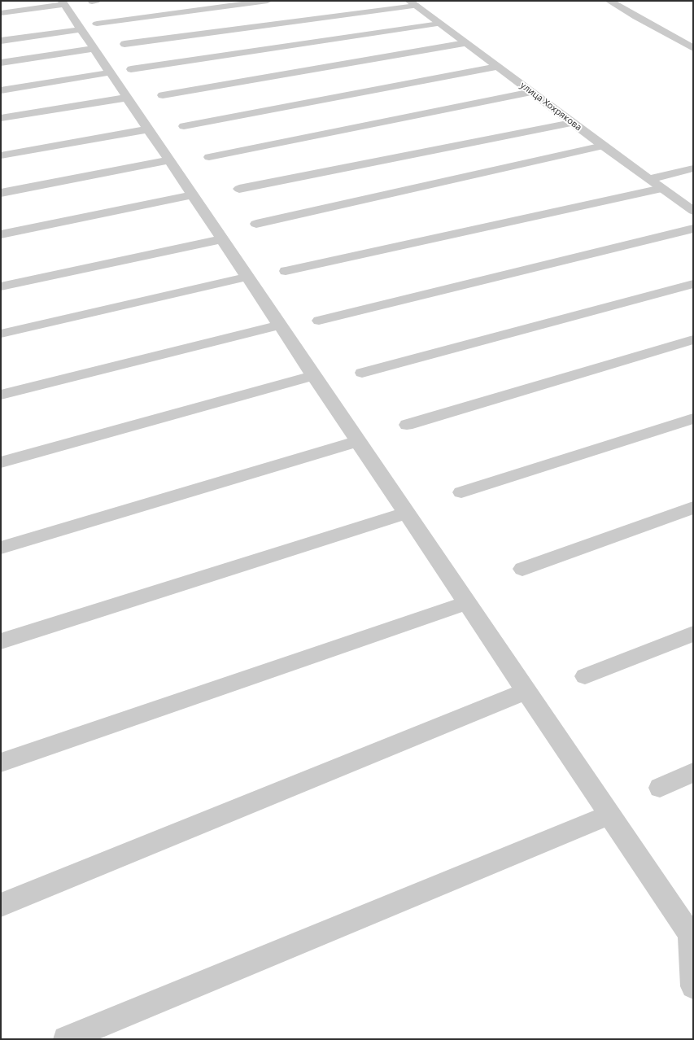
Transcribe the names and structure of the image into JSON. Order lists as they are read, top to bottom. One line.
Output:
{"streets":{"street":["улица Хохрякова"]}}
